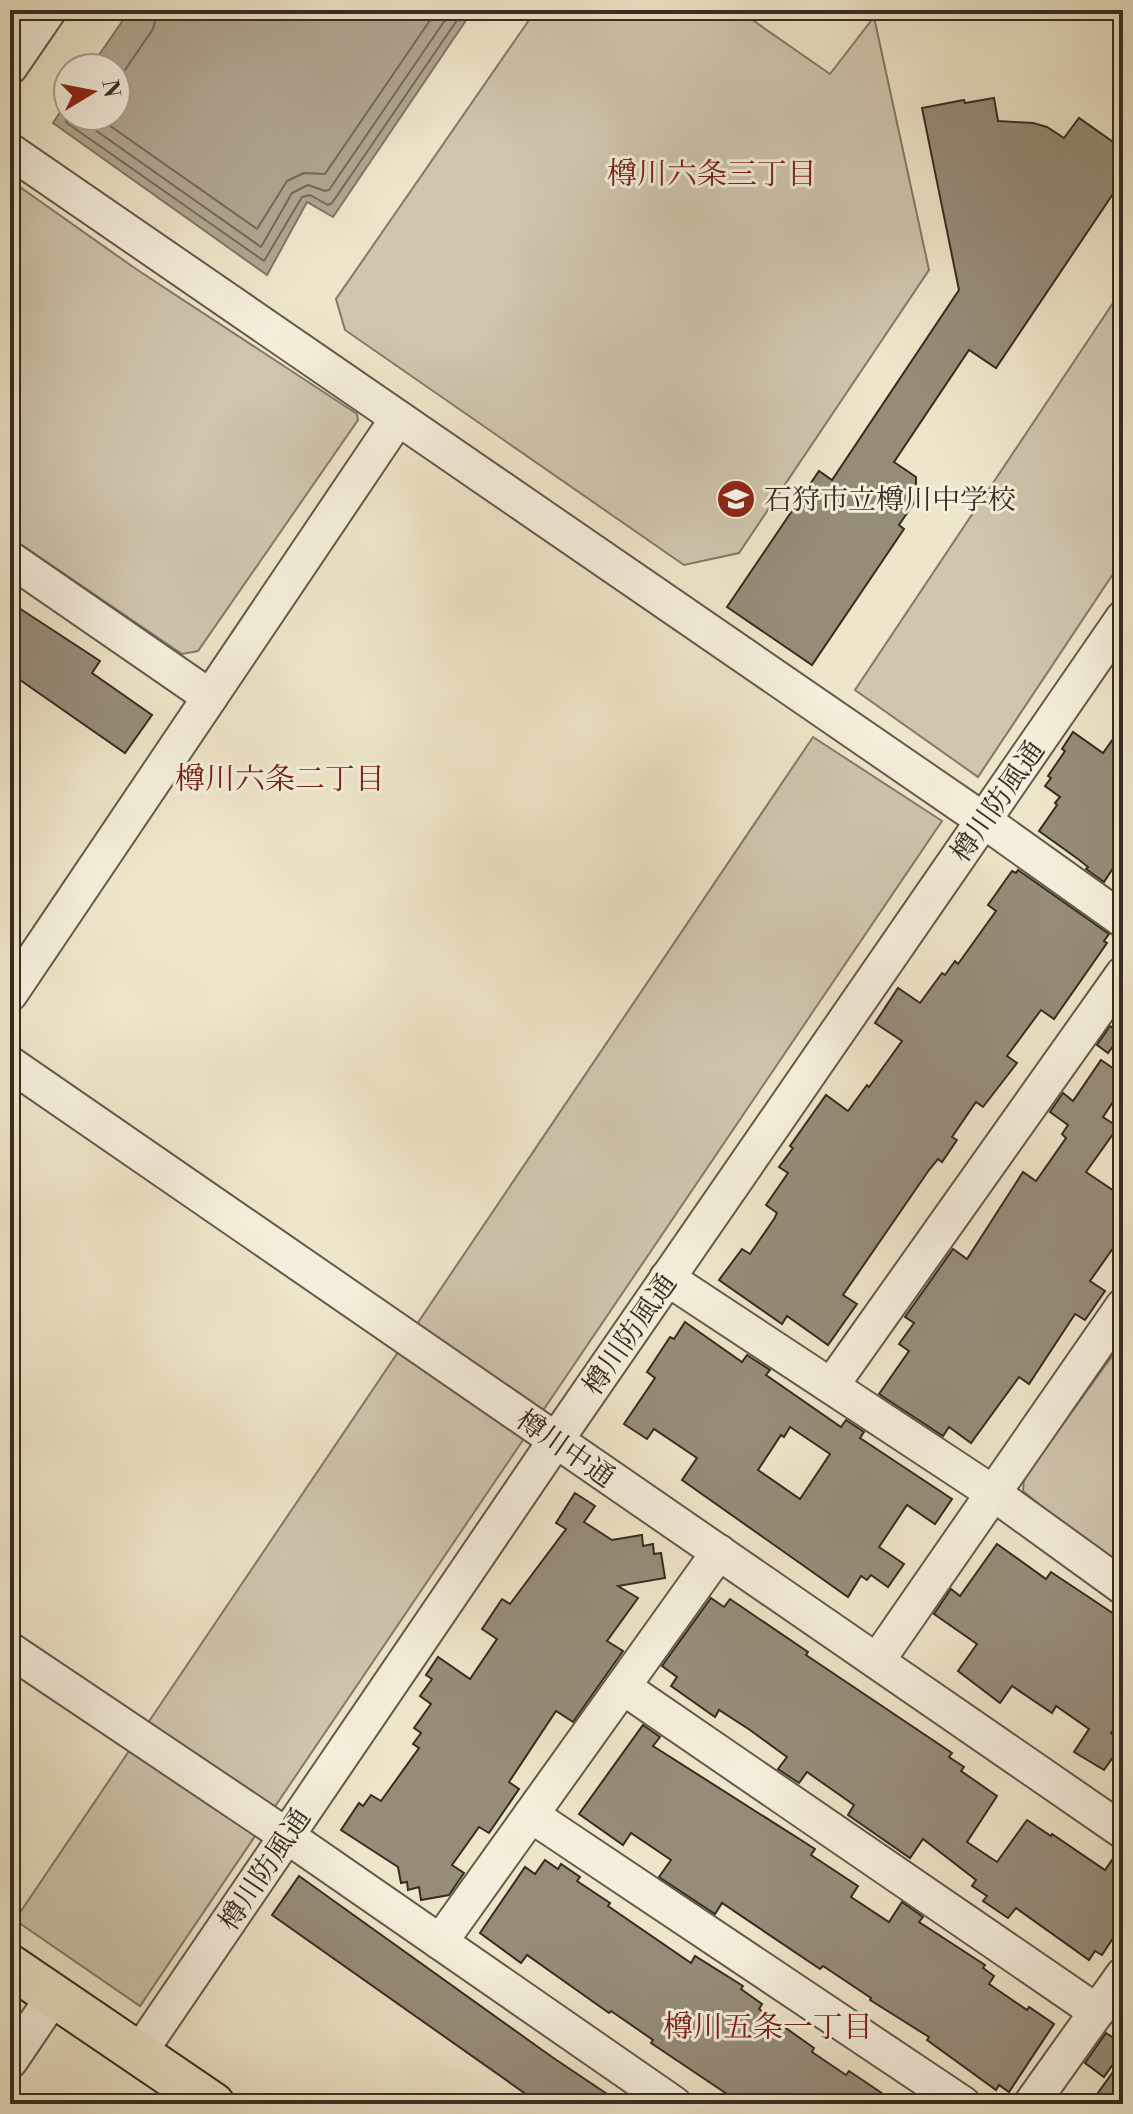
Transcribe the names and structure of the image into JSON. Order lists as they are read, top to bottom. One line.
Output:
{"streets":{"street":["樽川防風通","樽川中通"]},"crossings":[["樽川防風通","樽川中通"]],"districts":["樽川六条三丁目","樽川六条二丁目","樽川五条一丁目"],"places":{"school or university":["石狩市立樽川中学校"]},"north":"right"}
